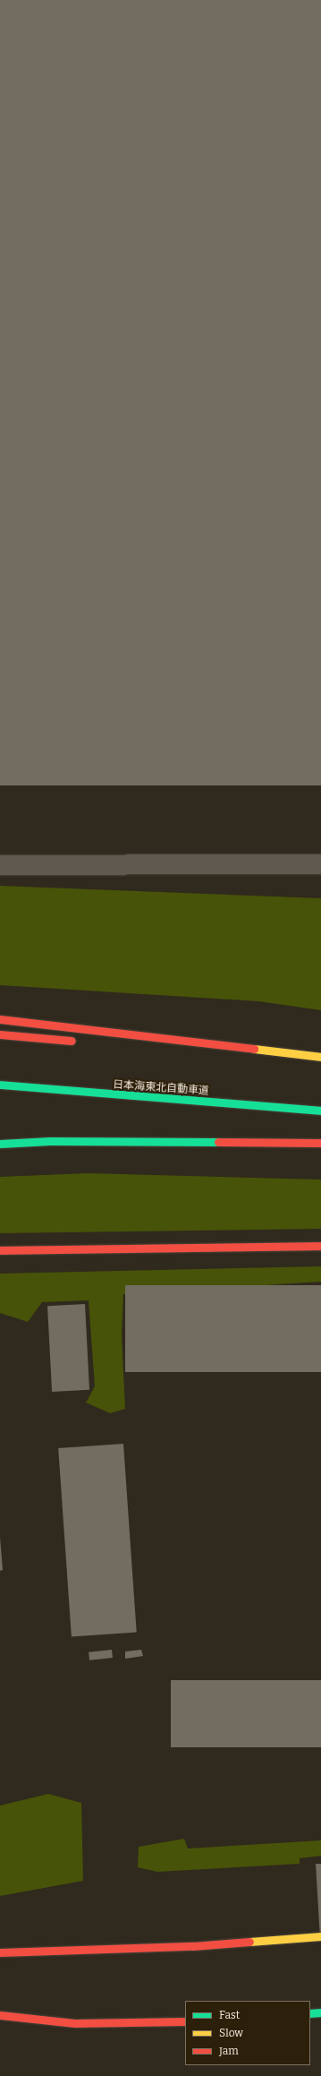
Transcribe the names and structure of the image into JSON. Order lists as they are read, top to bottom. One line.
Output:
{"streets":{"highway":["日本海東北自動車道"]},"legend":["Fast","Slow","Jam"]}
